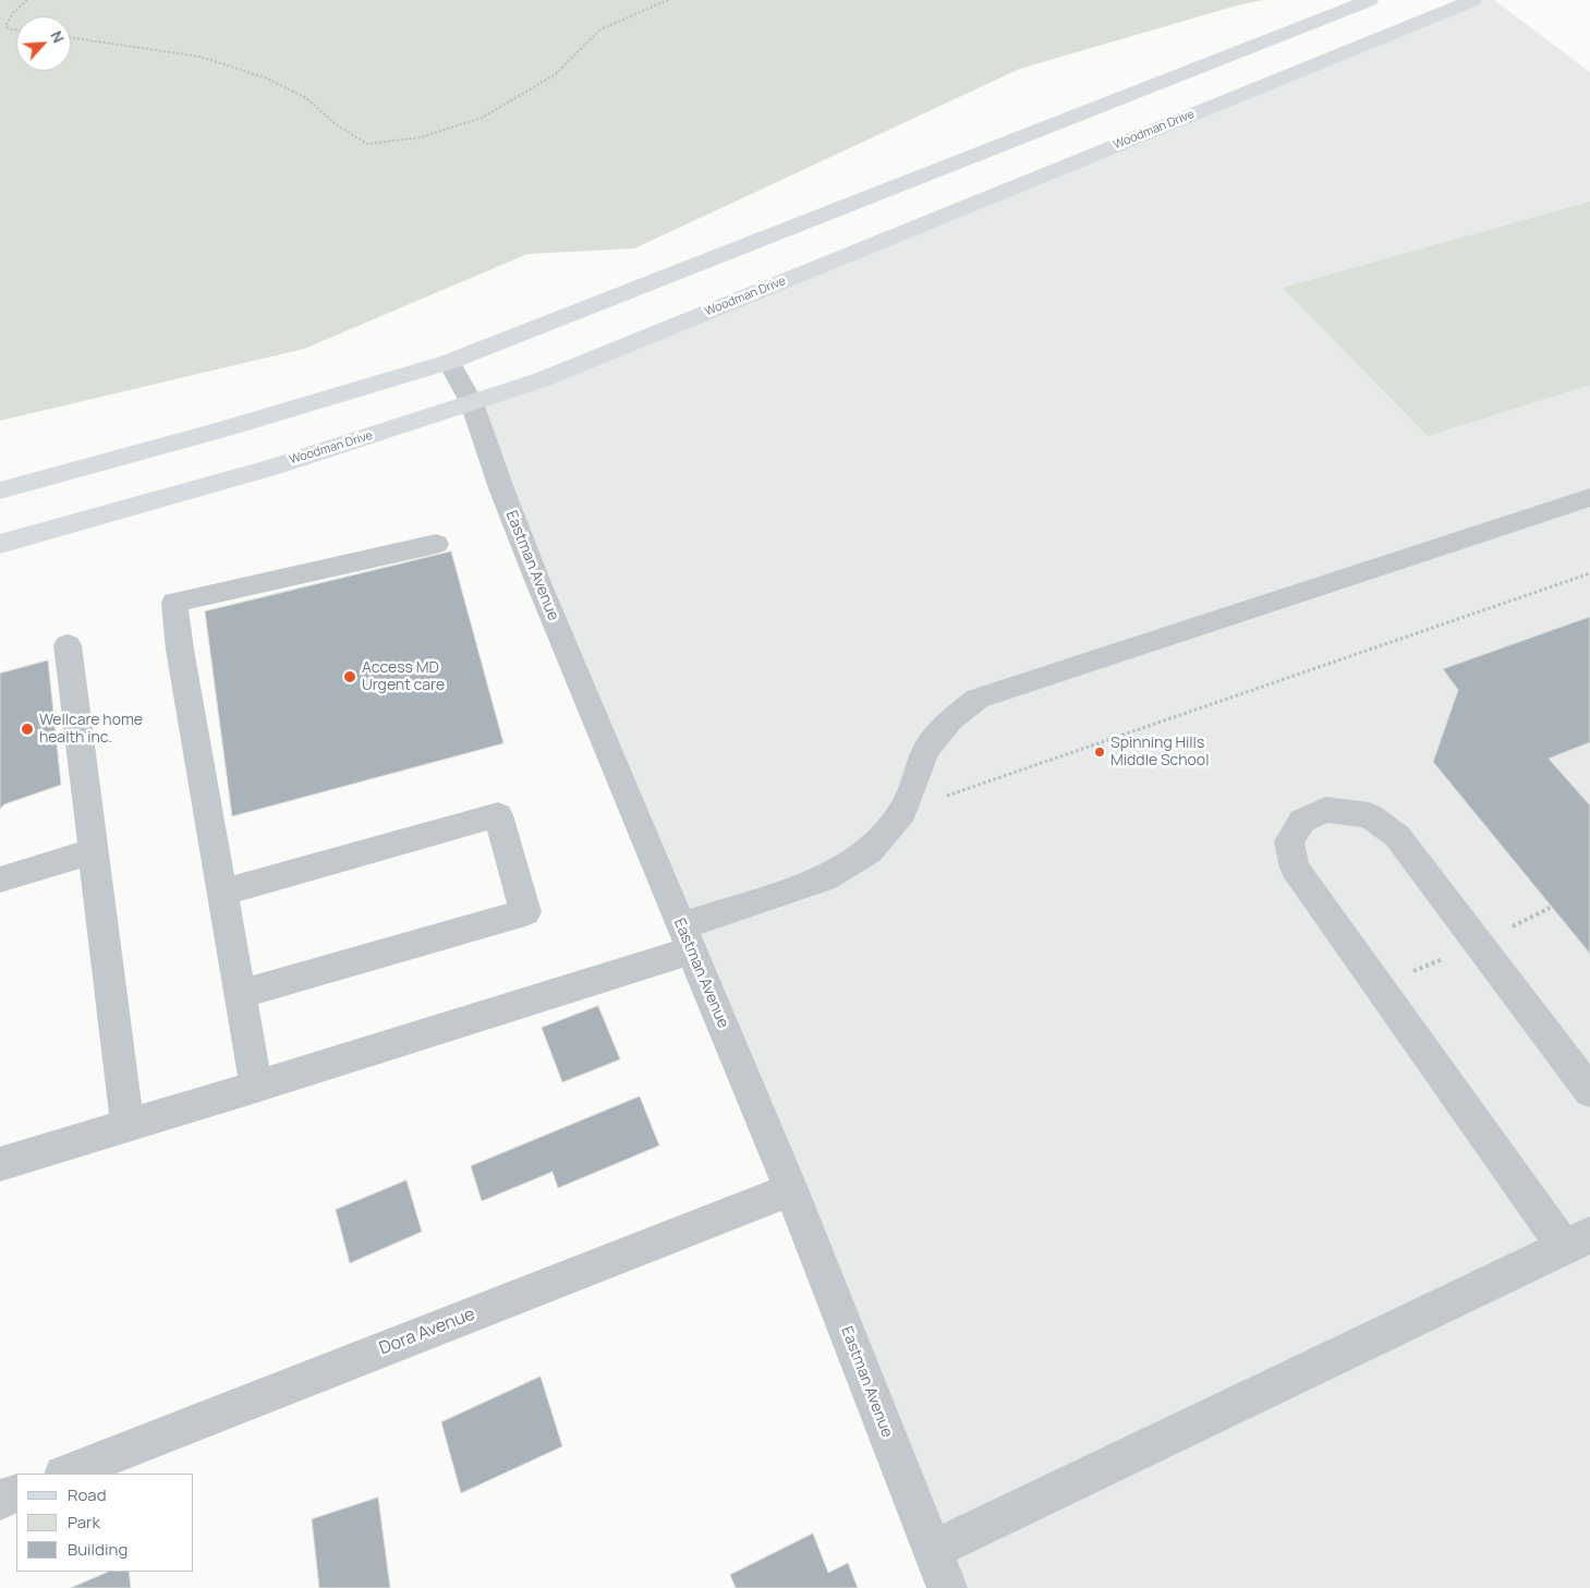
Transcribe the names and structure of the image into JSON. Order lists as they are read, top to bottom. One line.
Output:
{"streets":{"main road":["Woodman Drive"],"street":["Eastman Avenue","Dora Avenue"]},"crossings":[["Woodman Drive","Eastman Avenue"],["Eastman Avenue","Dora Avenue"]],"places":["Access MD Urgent care","Wellcare home health inc.","Spinning Hills Middle School"],"legend":["Road","Park","Building"],"north":"top right"}
